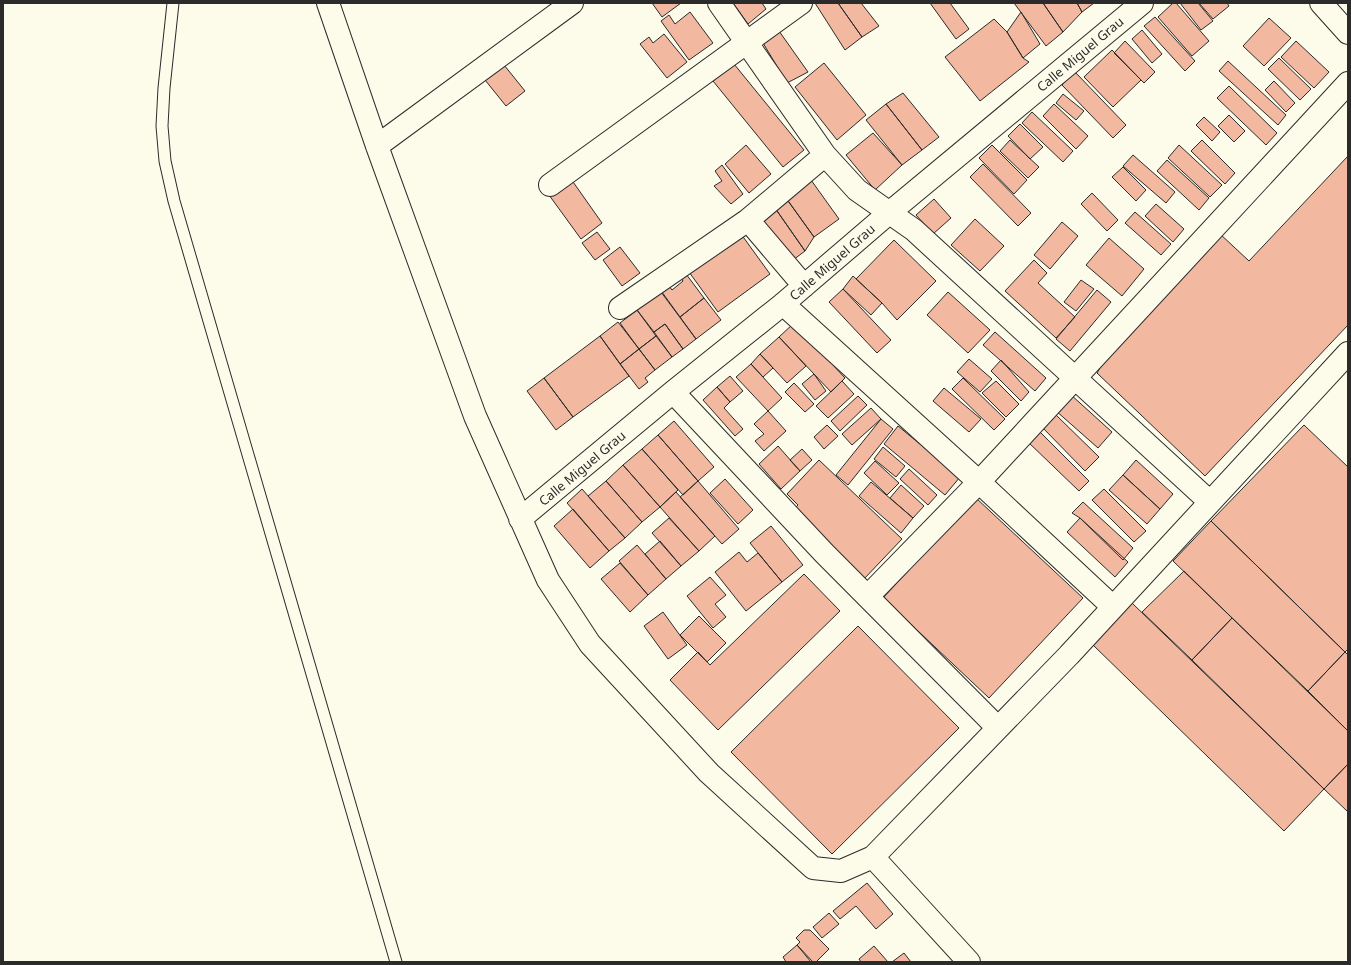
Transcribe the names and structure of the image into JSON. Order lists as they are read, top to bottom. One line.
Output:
{"streets":{"street":["Calle Miguel Grau"]}}
